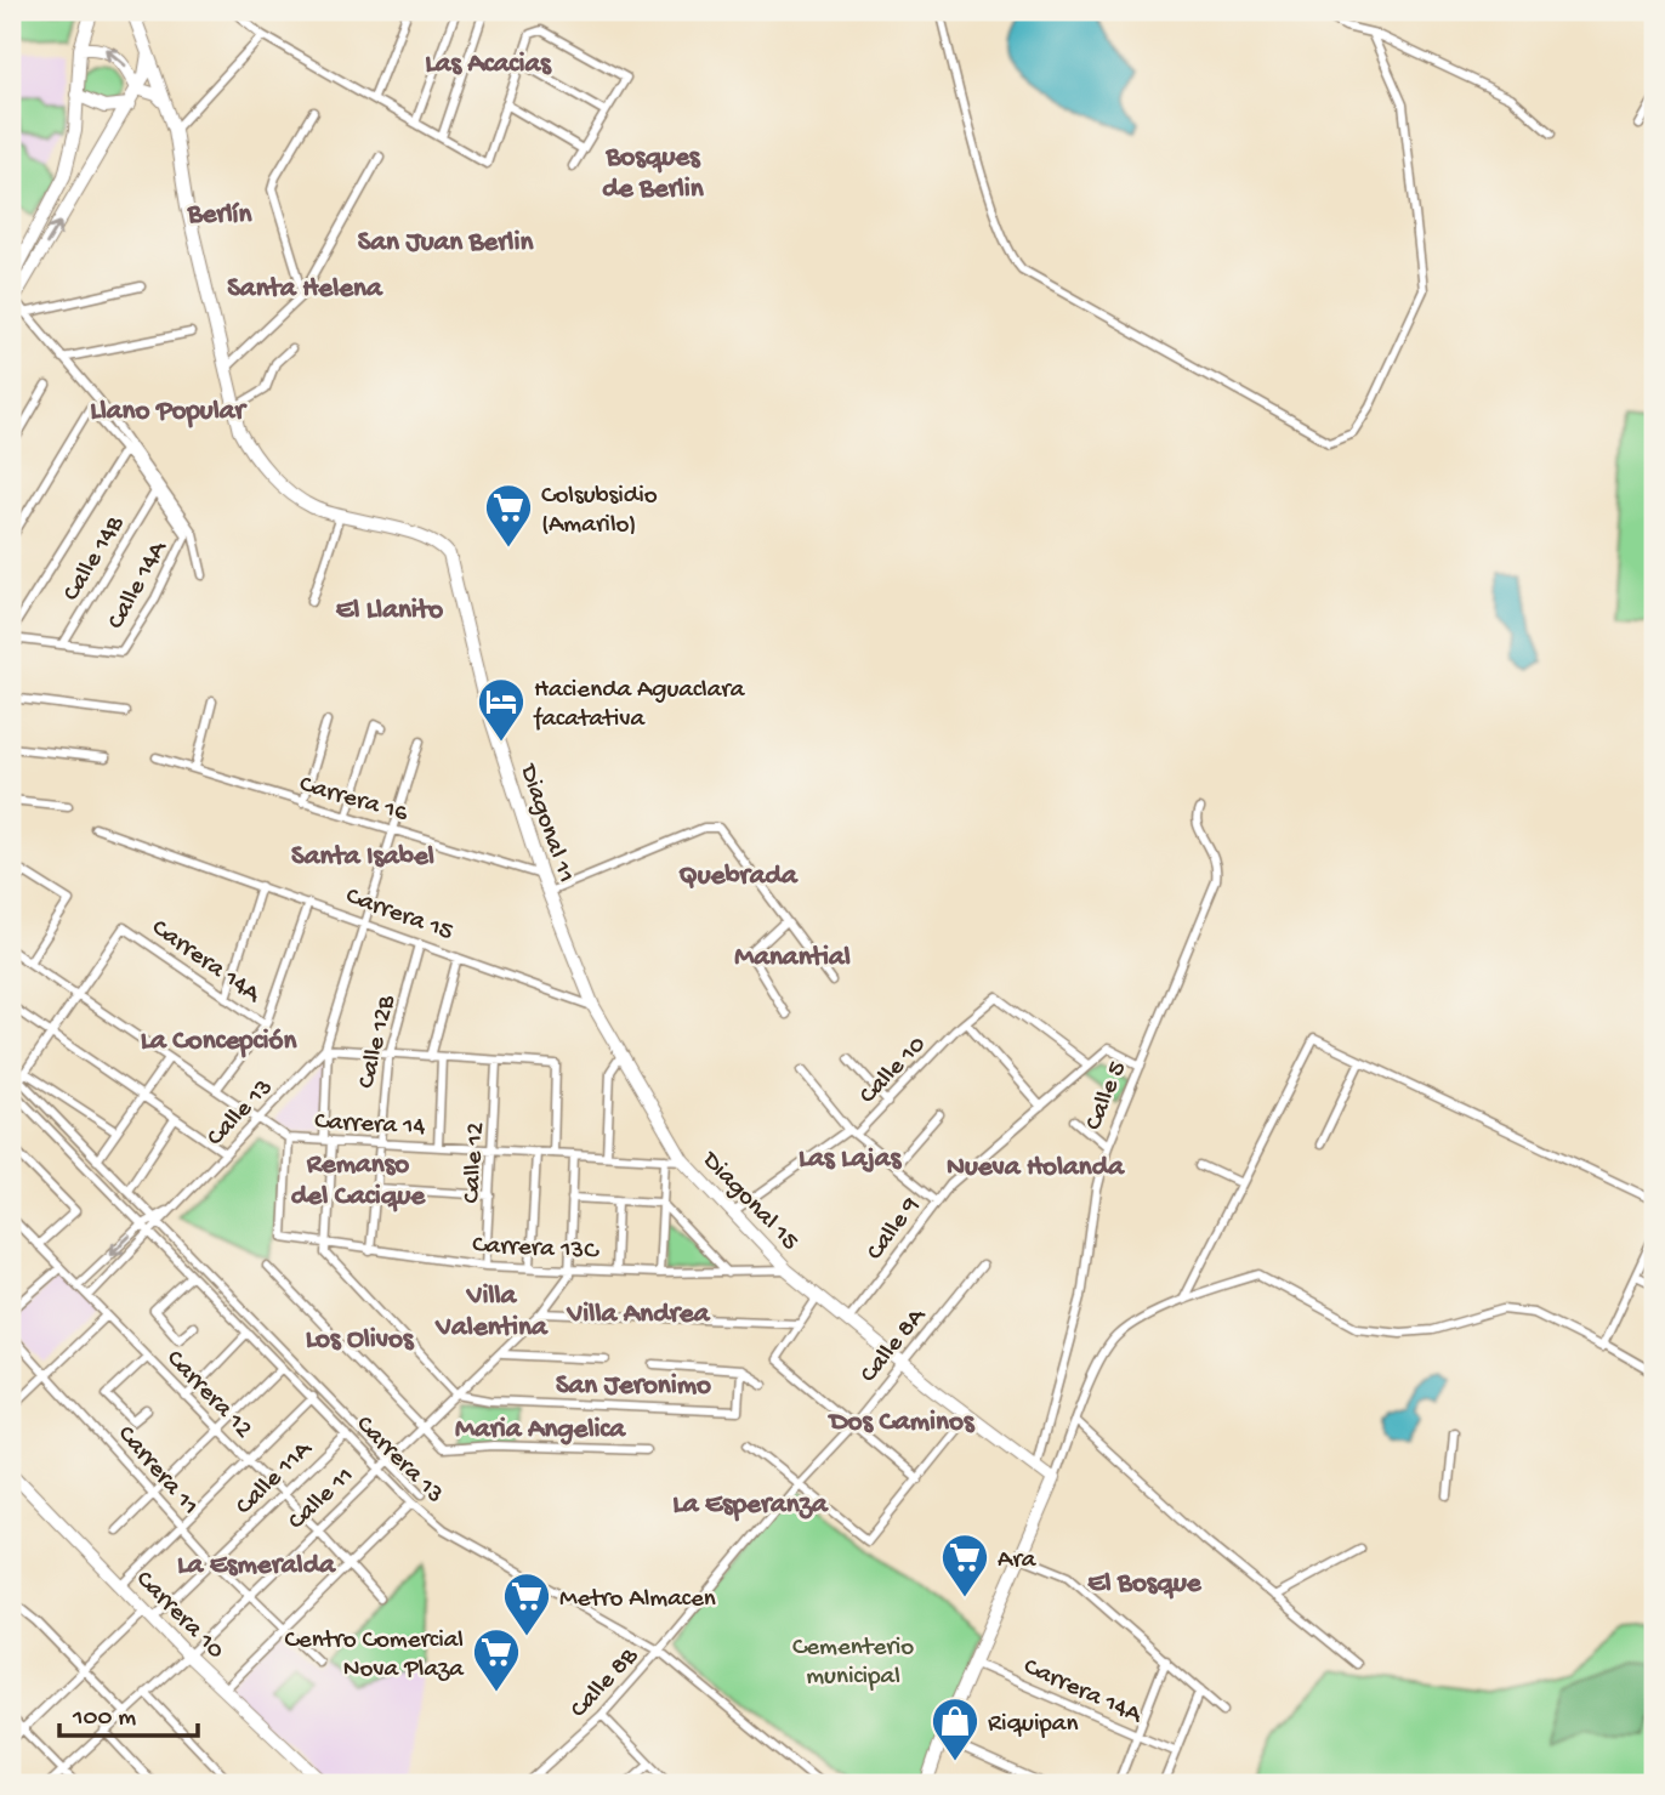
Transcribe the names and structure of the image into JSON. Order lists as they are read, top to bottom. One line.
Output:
{"streets":{"street":["Calle 14B","Calle 14A","Carrera 16","Diagonal 11","Carrera 15","Carrera 14A","Calle 12B","Calle 10","Calle 5","Calle 13","Carrera 14","Calle 12","Diagonal 15","Calle 9","Carrera 13C","Calle 8A","Carrera 12","Carrera 13","Carrera 11","Calle 11A","Calle 11","Carrera 10","Calle 8B"]},"crossings":[["Calle 14B","Calle 14A"],["Carrera 16","Diagonal 11"],["Carrera 16","Calle 13"],["Diagonal 11","Carrera 15"],["Diagonal 11","Carrera 14"],["Diagonal 11","Diagonal 15"],["Carrera 15","Calle 12B"],["Carrera 15","Calle 13"],["Carrera 14A","Carrera 14"],["Calle 12B","Carrera 14"],["Calle 12B","Carrera 13C"],["Calle 10","Calle 9"],["Calle 13","Carrera 14"],["Calle 13","Carrera 12"],["Calle 13","Carrera 13"],["Carrera 14","Calle 12"],["Carrera 14","Diagonal 15"],["Carrera 14","Carrera 13C"],["Calle 12","Carrera 13C"],["Diagonal 15","Carrera 13C"],["Carrera 13C","Calle 11"],["Calle 8A","Calle 8B"],["Carrera 12","Calle 11A"],["Carrera 12","Calle 11"],["Carrera 13","Calle 11A"],["Carrera 13","Calle 11"],["Carrera 13","Calle 8B"],["Carrera 11","Calle 11A"],["Carrera 11","Calle 11"],["Calle 11A","Carrera 10"],["Calle 11","Carrera 10"]],"districts":["Las Acacias","Bosques de Berlin","Berlín","San Juan Berlin","Santa Helena","Llano Popular","El Llanito","Santa Isabel","Quebrada","Manantial","La Concepción","Las Lajas","Remanso del Cacique","Nueva Holanda","Villa Valentina","Villa Andrea","Los Olivos","San Jeronimo","Dos Caminos","Maria Angelica","La Esperanza","La Esmeralda","El Bosque"],"parks":["Cementerio municipal"],"places":{"supermarket":["Colsubsidio (Amarilo)","Ara","Metro Almacen","Centro Comercial Nova Plaza"],"hotel":["Hacienda Aguaclara facatativa"],"shop":["Riquipan"]},"scale_bar":"100 m"}
